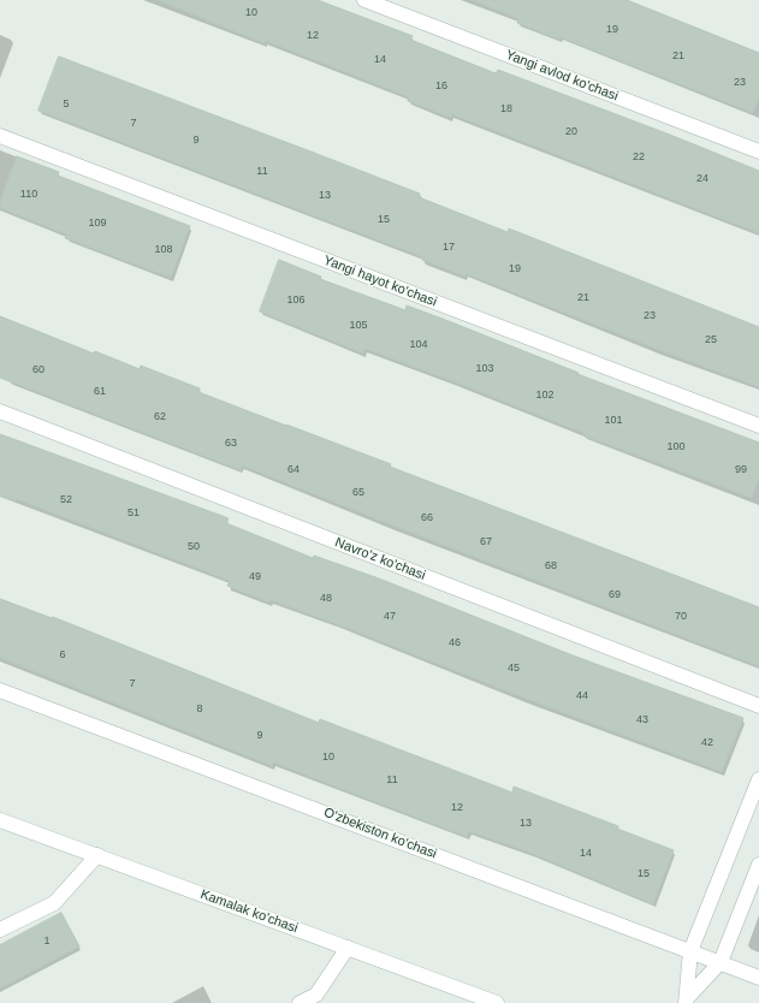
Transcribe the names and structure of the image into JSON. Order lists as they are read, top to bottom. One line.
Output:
{"streets":{"street":["Yangi avlod ko'chasi","Yangi hayot ko'chasi","Navro'z ko'chasi","O'zbekiston ko'chasi","Kamalak ko'chasi"]},"house_numbers":["10","19","12","21","14","23","16","5","18","7","20","9","22","11","24","110","13","15","109","17","108","19","21","106","23","105","25","104","103","60","61","102","62","101","63","100","64","99","65","52","51","66","67","50","68","49","69","48","47","70","46","6","45","7","44","8","43","9","42","10","11","12","13","14","15","1"]}
